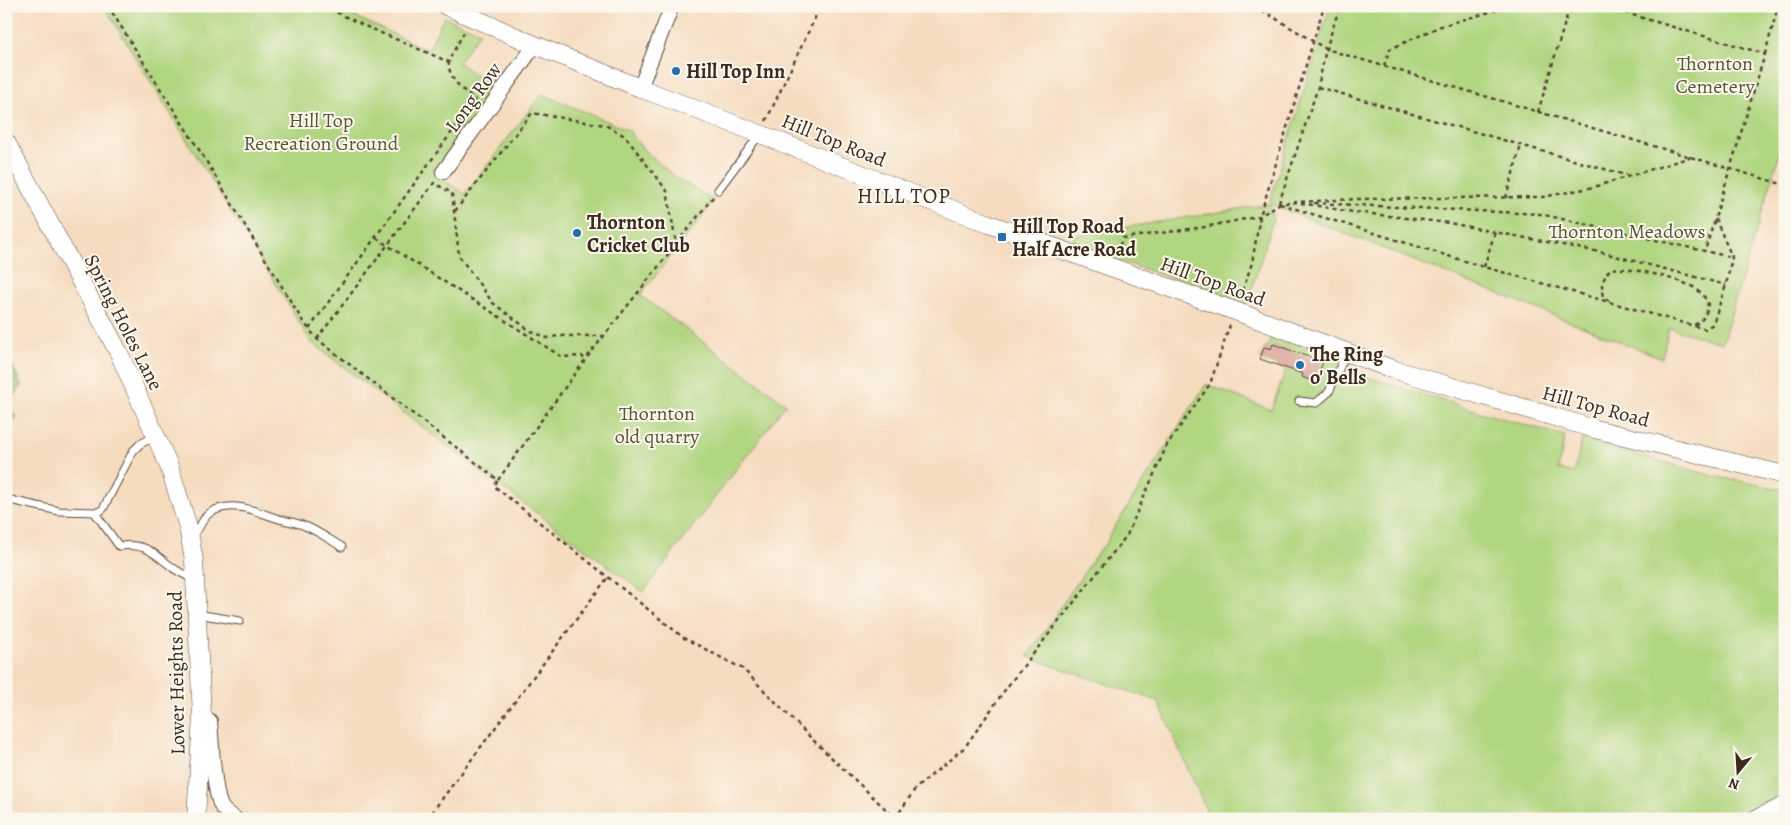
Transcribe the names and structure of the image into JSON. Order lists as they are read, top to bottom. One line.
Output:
{"streets":{"street":["Long Row","Hill Top Road","Spring Holes Lane","Lower Heights Road"]},"crossings":[["Long Row","Hill Top Road"],["Spring Holes Lane","Lower Heights Road"]],"districts":["HILL TOP"],"parks":["Thornton Cemetery","Hill Top Recreation Ground","Thornton Meadows","Thornton old quarry"],"places":{"other":["Hill Top Inn","Thornton Cricket Club","The Ring o' Bells"],"transit":["Hill Top Road Half Acre Road"]},"north":"bottom"}
